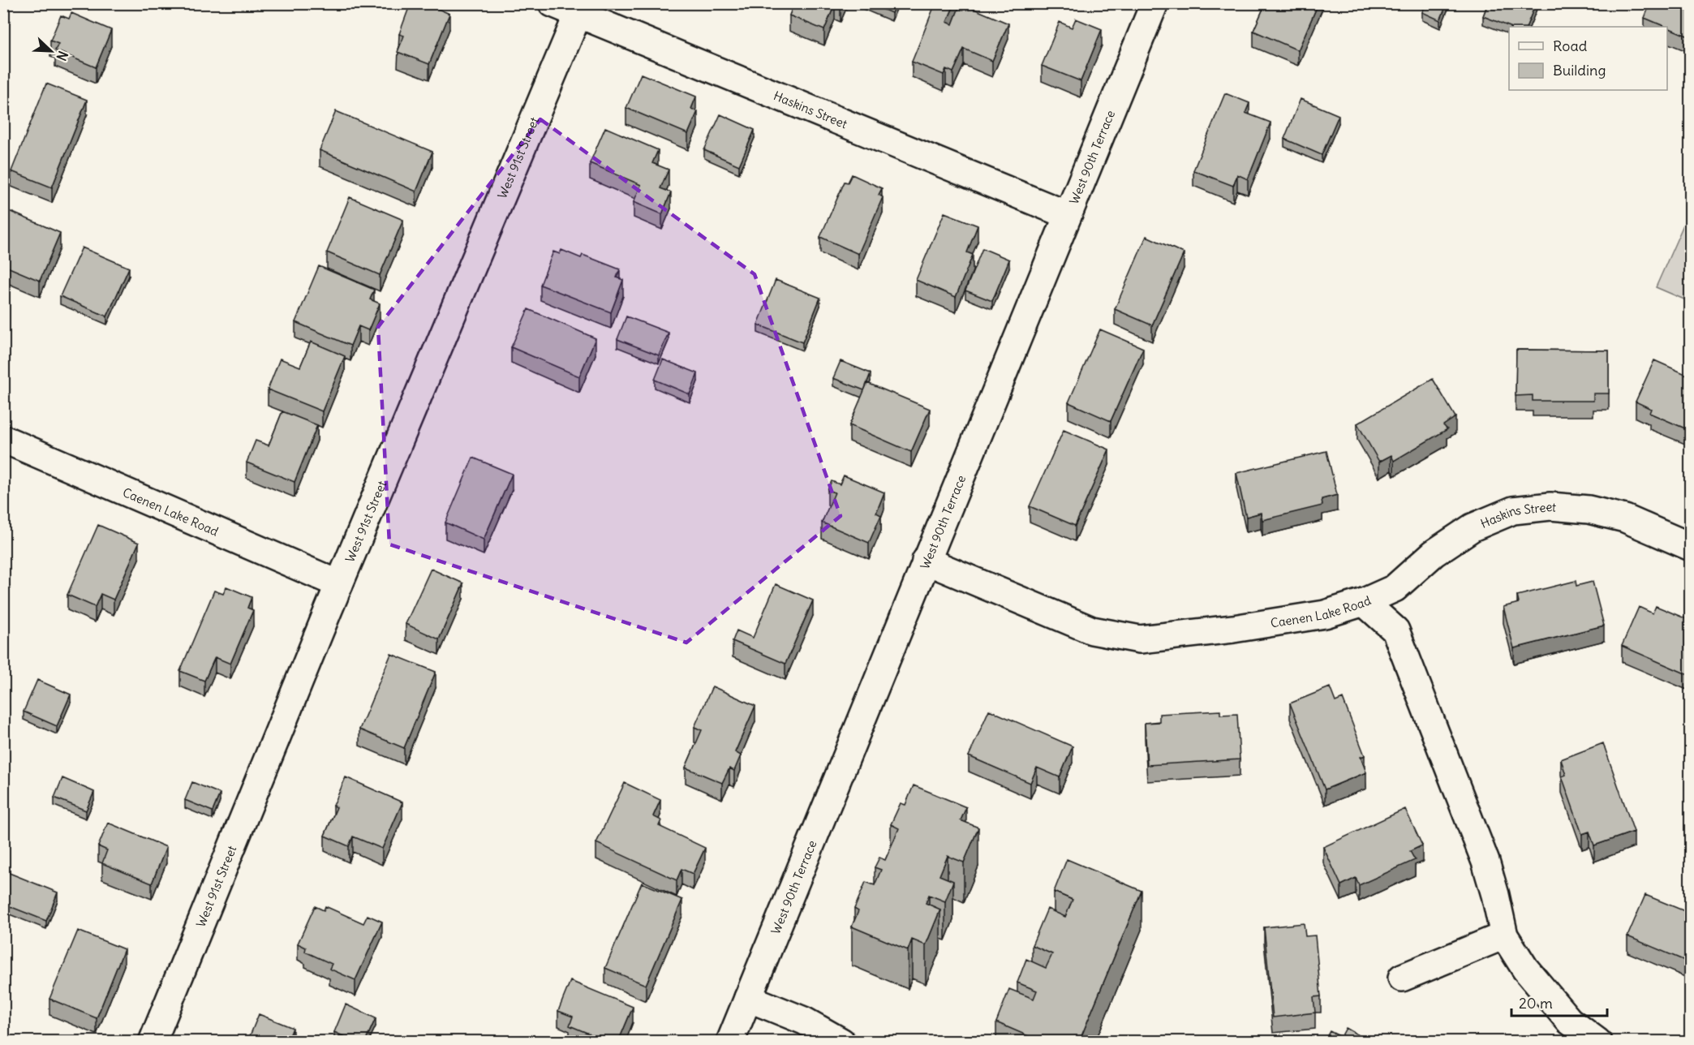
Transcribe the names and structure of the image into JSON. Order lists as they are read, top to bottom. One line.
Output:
{"streets":{"street":["Haskins Street","West 90th Terrace","West 91st Street","Caenen Lake Road"]},"crossings":[["Haskins Street","West 90th Terrace"],["Haskins Street","West 91st Street"],["Haskins Street","Caenen Lake Road"],["West 90th Terrace","Caenen Lake Road"],["West 91st Street","Caenen Lake Road"]],"legend":["Road","Building"],"scale_bar":"20 m","north":"bottom right"}
